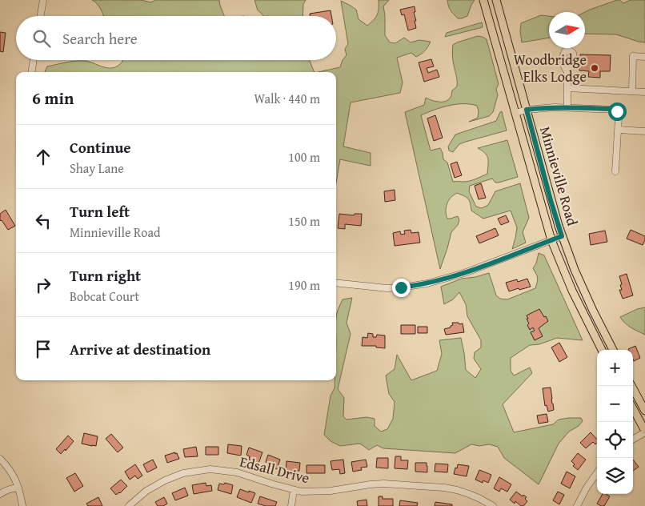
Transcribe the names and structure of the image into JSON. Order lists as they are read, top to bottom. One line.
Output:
{"streets":{"main road":["Minnieville Road"],"street":["Edsall Drive"]},"places":["Woodbridge Elks Lodge"],"north":"right","page":{"search":"Search here","heading":["6 min","Walk · 440 m"],"list":[["Continue","Shay Lane","100 m"],["Turn left","Minnieville Road","150 m"],["Turn right","Bobcat Court","190 m"],"Arrive at destination"],"map_buttons":["+","−"]}}
